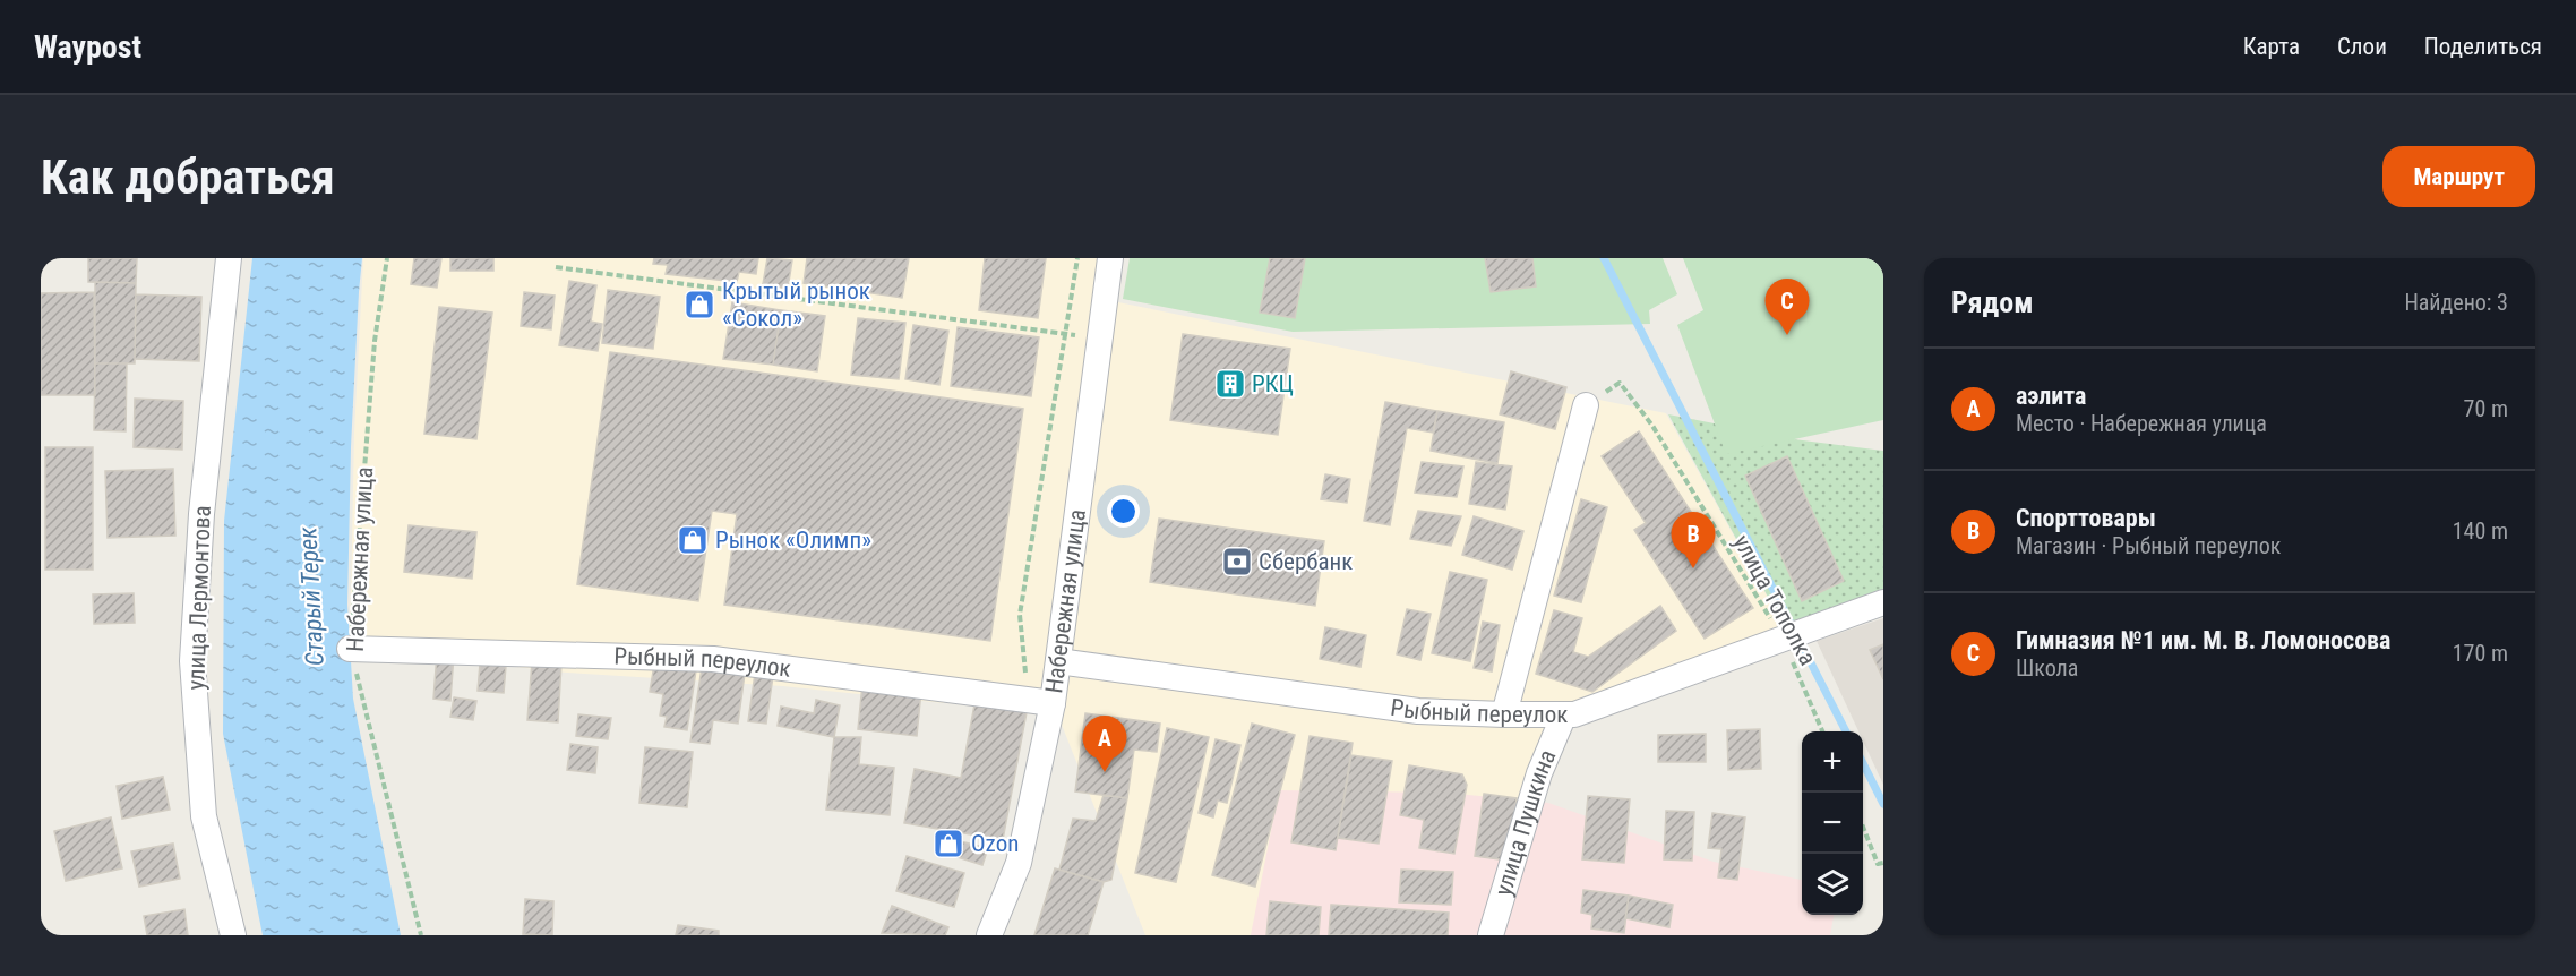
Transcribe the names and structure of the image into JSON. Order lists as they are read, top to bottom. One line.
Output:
{"streets":{"street":["Набережная улица","улица Лермонтова","Рыбный переулок","улица Пушкина"],"path":["улица Тополка"]},"crossings":[["Набережная улица","Рыбный переулок"],["улица Тополка","Рыбный переулок"],["Рыбный переулок","улица Пушкина"]],"water":["Старый Терек"],"places":{"shop":["Крытый рынок «Сокол»","Рынок «Олимп»","Ozon"],"building":["РКЦ"],"bank":["Сбербанк"]},"page":{"header":"Waypost","nav":["Карта","Слои","Поделиться"],"buttons":"Маршрут","title":"Как добраться","heading":["Рядом","Найдено: 3"],"pins":["C","B","A"],"list":[{"mark":"A","name":"аэлита","note":"Место · Набережная улица","value":"70 m"},{"mark":"B","name":"Спорттовары","note":"Магазин · Рыбный переулок","value":"140 m"},{"mark":"C","name":"Гимназия №1 им. М. В. Ломоносова","note":"Школа","value":"170 m"}],"map_buttons":["+","−"]}}
